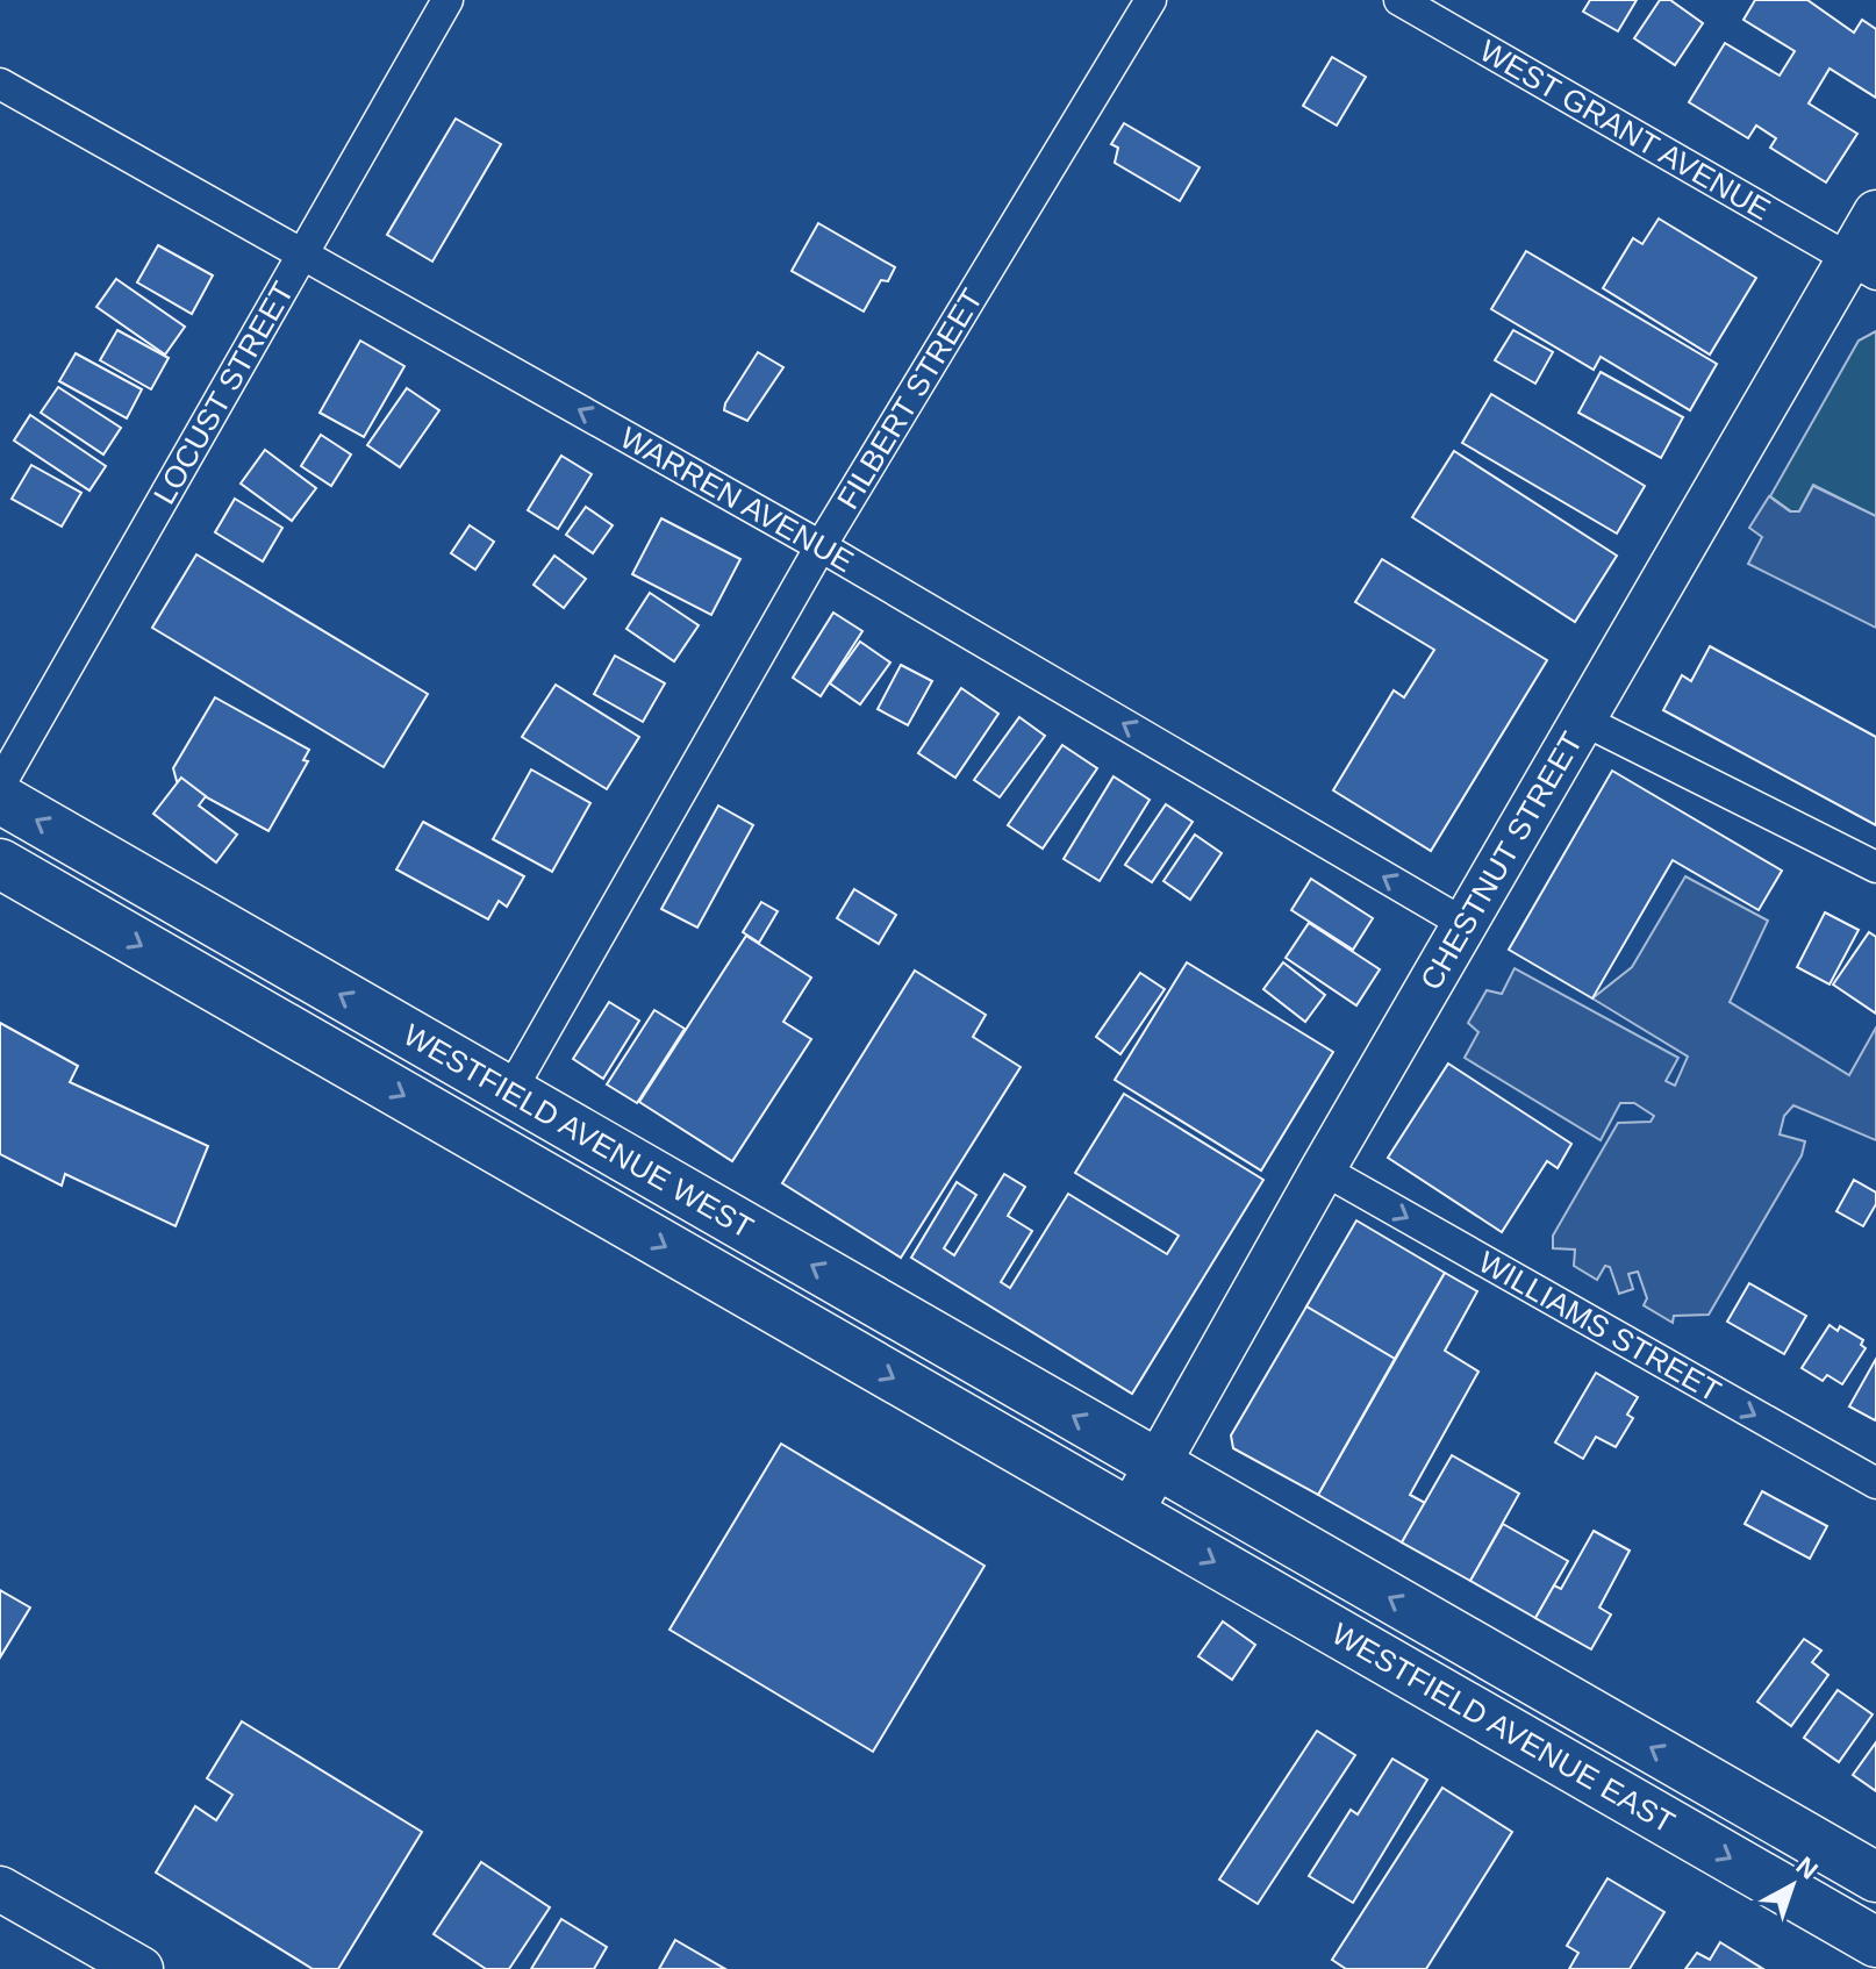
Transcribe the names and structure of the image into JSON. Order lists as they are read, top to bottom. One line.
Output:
{"streets":{"main road":["WESTFIELD AVENUE WEST","WESTFIELD AVENUE EAST"],"street":["WEST GRANT AVENUE","LOCUST STREET","FILBERT STREET","WARREN AVENUE","CHESTNUT STREET","WILLIAMS STREET"]},"crossings":[["WEST GRANT AVENUE","CHESTNUT STREET"],["LOCUST STREET","WARREN AVENUE"],["FILBERT STREET","WARREN AVENUE"],["FILBERT STREET","WESTFIELD AVENUE WEST"],["WARREN AVENUE","CHESTNUT STREET"],["CHESTNUT STREET","WESTFIELD AVENUE WEST"],["CHESTNUT STREET","WILLIAMS STREET"],["CHESTNUT STREET","WESTFIELD AVENUE EAST"],["WESTFIELD AVENUE WEST","WESTFIELD AVENUE EAST"]],"one_way":["WARREN AVENUE","WILLIAMS STREET"],"north":"top right"}
